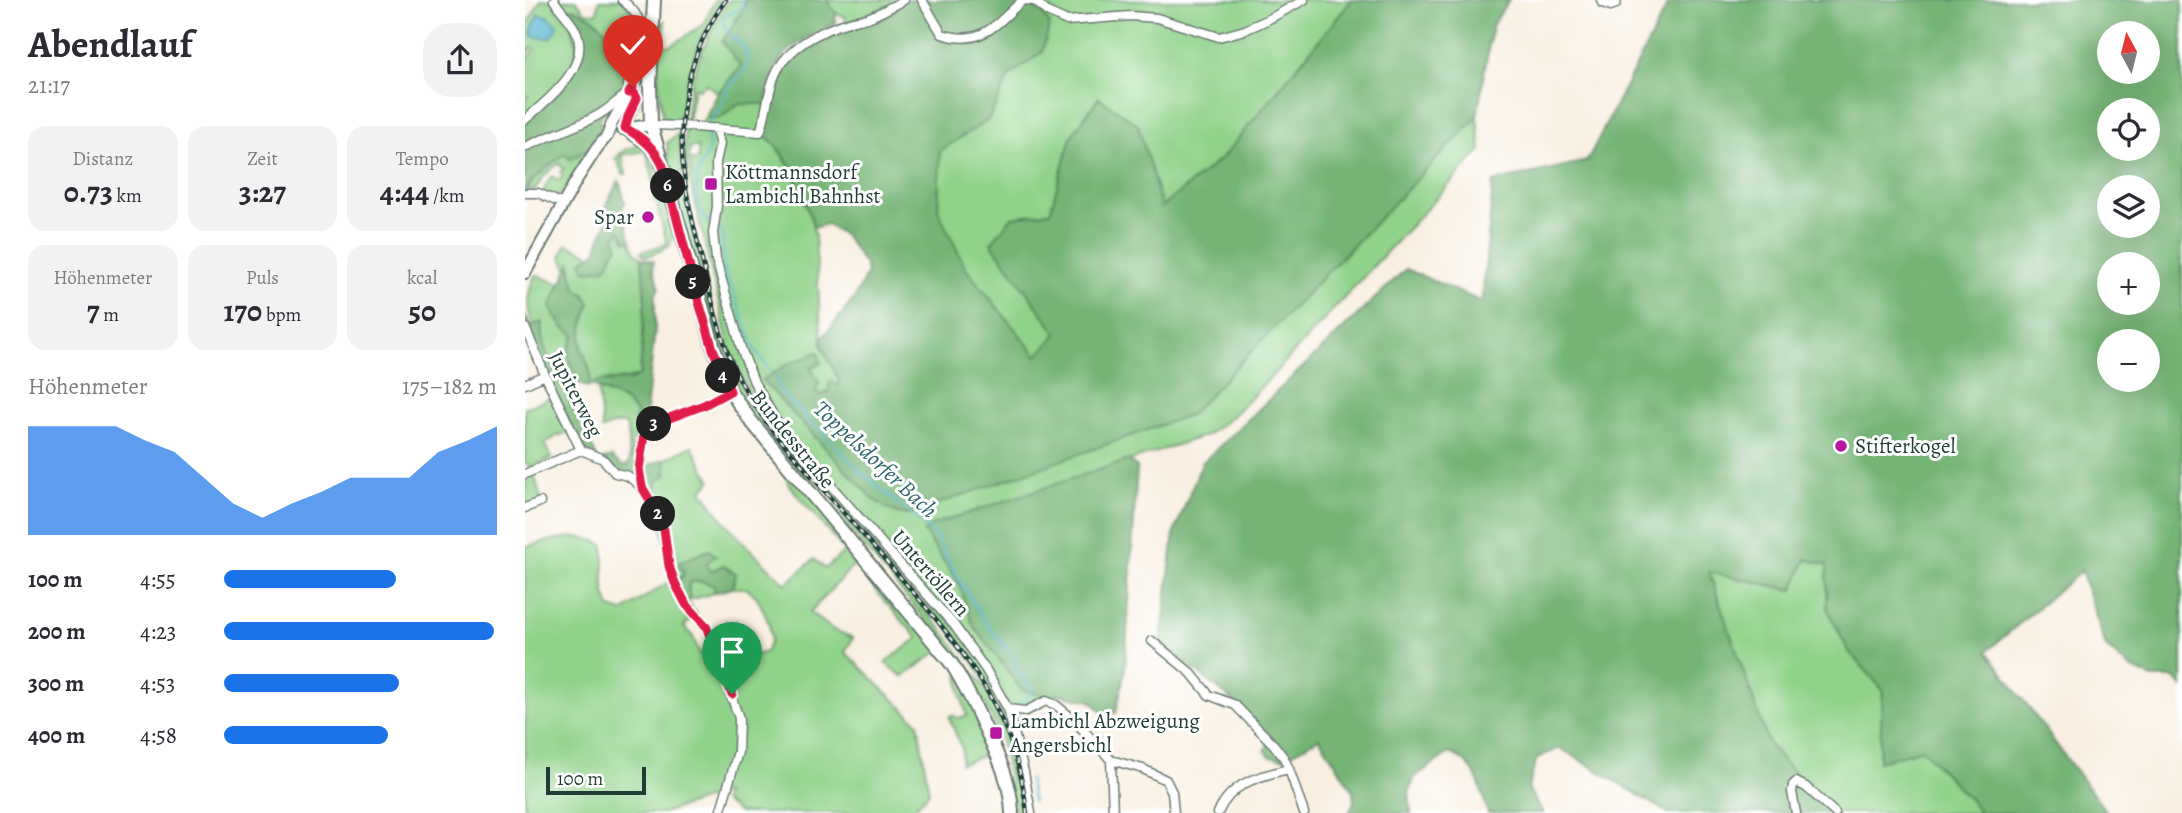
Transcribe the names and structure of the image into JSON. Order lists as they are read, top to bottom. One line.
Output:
{"streets":{"main road":["Bundesstraße"],"street":["Jupiterweg","Untertöllern"]},"water":["Toppelsdorfer Bach"],"places":{"transit":["Köttmannsdorf Lambichl Bahnhst","Lambichl Abzweigung Angersbichl"],"other":["Spar","Stifterkogel"]},"scale_bar":"100 m","north":"top","page":{"heading":["Abendlauf","21:17"],"map_buttons":["+","−"],"stats":[["Distanz","0.73 km"],["Zeit","3:27"],["Tempo","4:44 /km"],["Höhenmeter","7 m"],["Puls","170 bpm"],["kcal","50"]],"pins":["6","5","4","3","2"],"chart":["Höhenmeter","175–182 m"],"list":[{"name":"100 m","note":"4:55"},{"name":"200 m","note":"4:23"},{"name":"300 m","note":"4:53"},{"name":"400 m","note":"4:58"}],"scale":"100 m"}}
